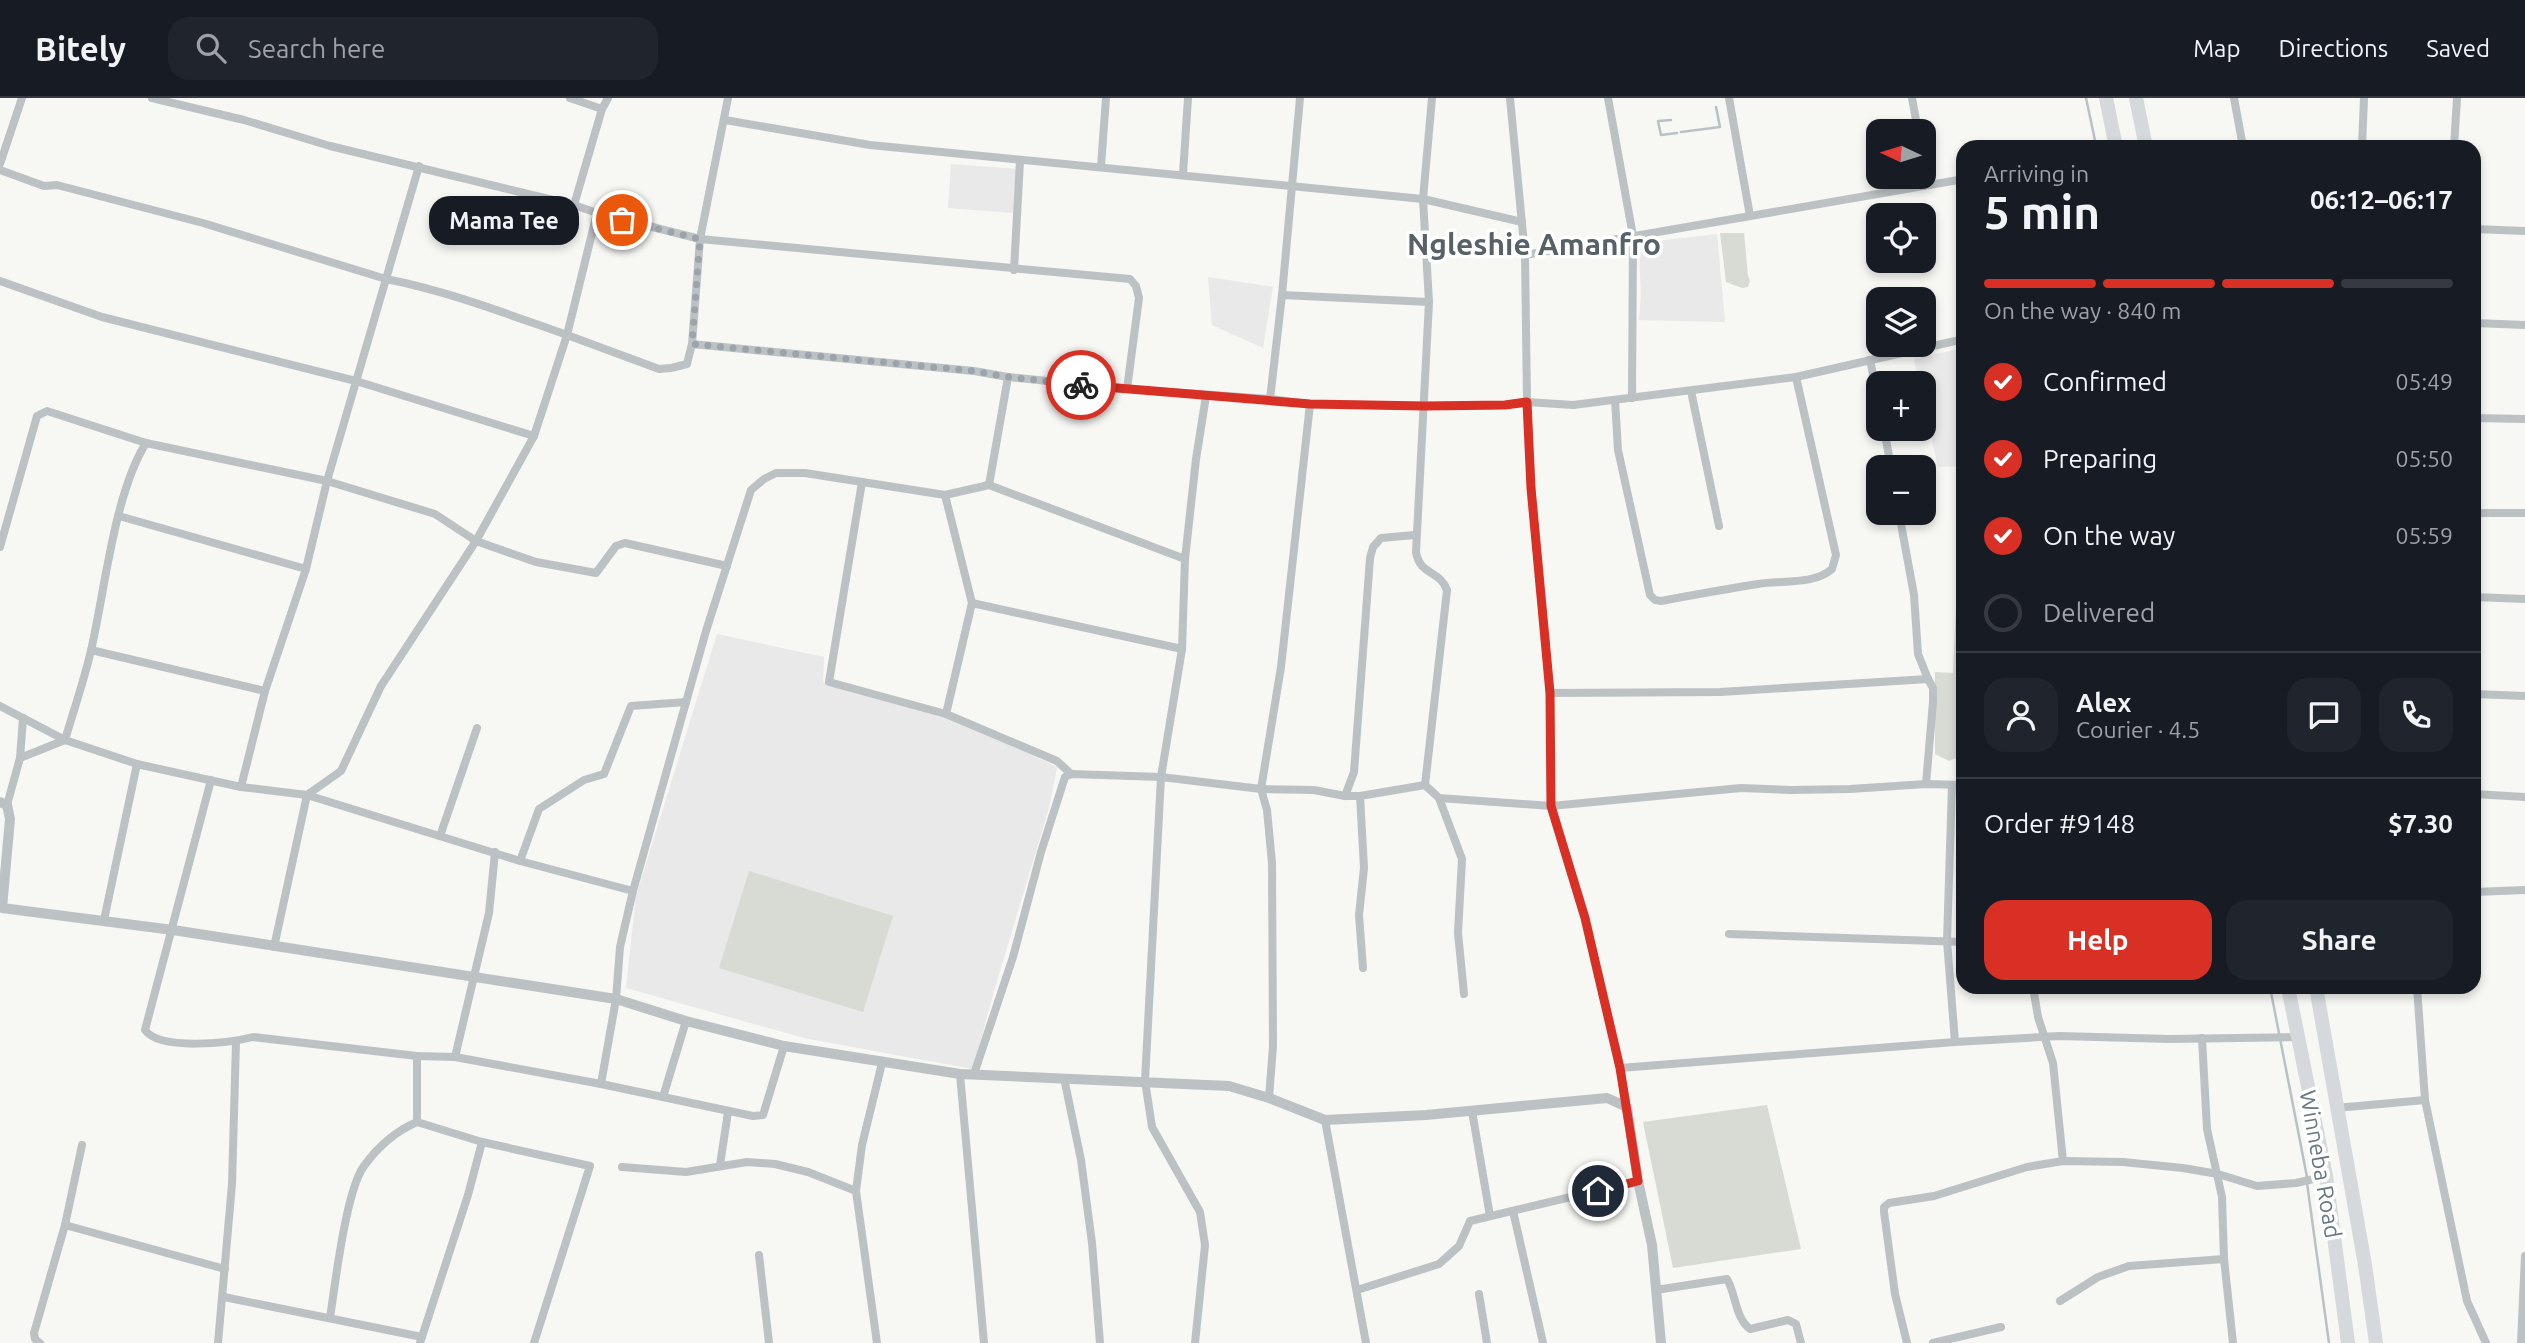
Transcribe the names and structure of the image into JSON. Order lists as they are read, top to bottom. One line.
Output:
{"streets":{"highway":["Winneba Road"]},"districts":["Ngleshie Amanfro"],"places":["Mama Tee"],"north":"left","page":{"header":"Bitely","search":"Search here","nav":["Map","Directions","Saved"],"map_buttons":["+","−"],"heading":["5 min","Arriving in","06:12–06:17"],"panel":["Alex","Courier · 4.5","Order #9148","$7.30"],"bubble":"Mama Tee","bar":"On the way · 840 m","list":[["Confirmed","05:49"],["Preparing","05:50"],["On the way","05:59"],"Delivered"],"buttons":["Help","Share"]}}
